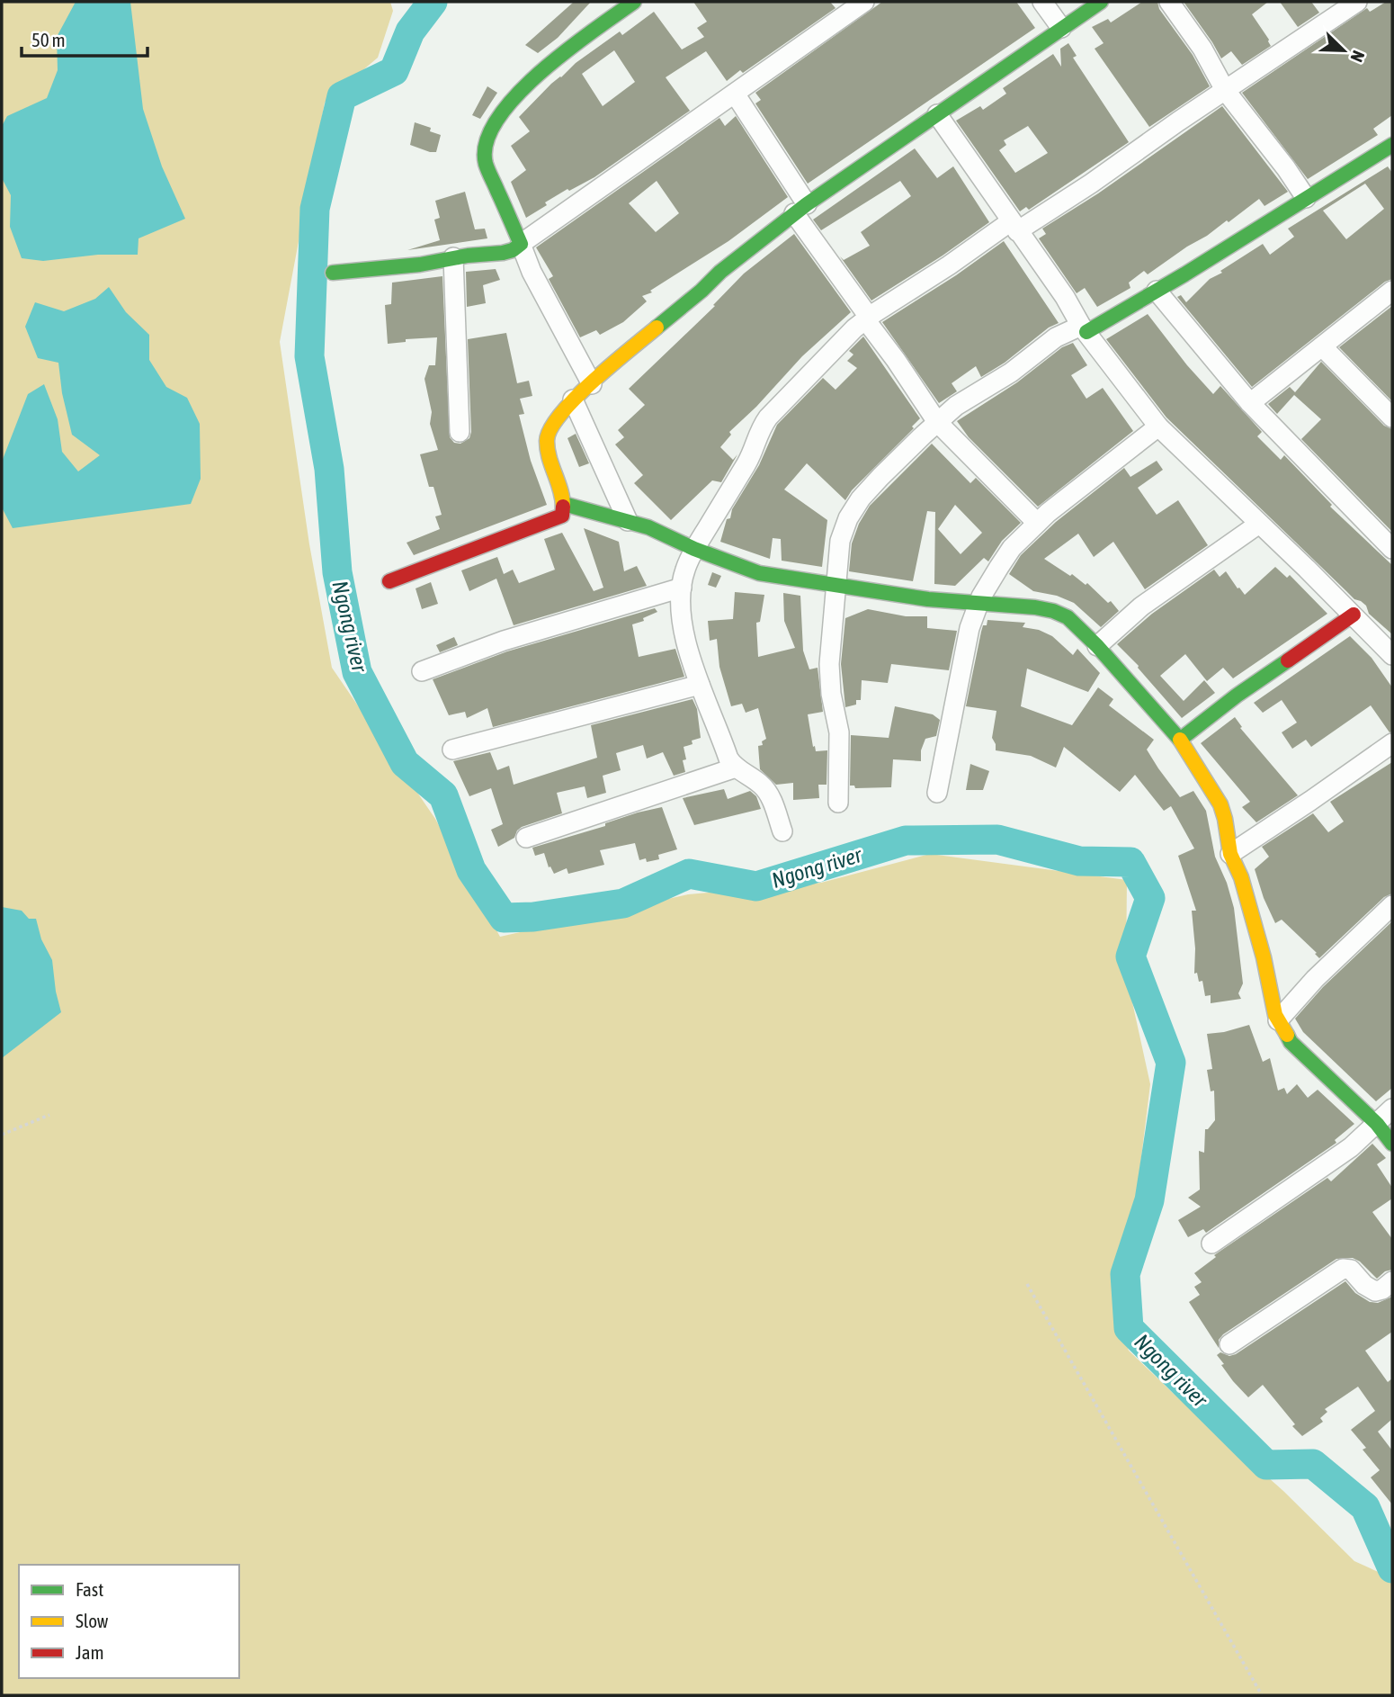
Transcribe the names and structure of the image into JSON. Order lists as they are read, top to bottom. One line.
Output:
{"water":["Ngong river"],"legend":["Fast","Slow","Jam"],"scale_bar":"50 m","north":"bottom right"}
